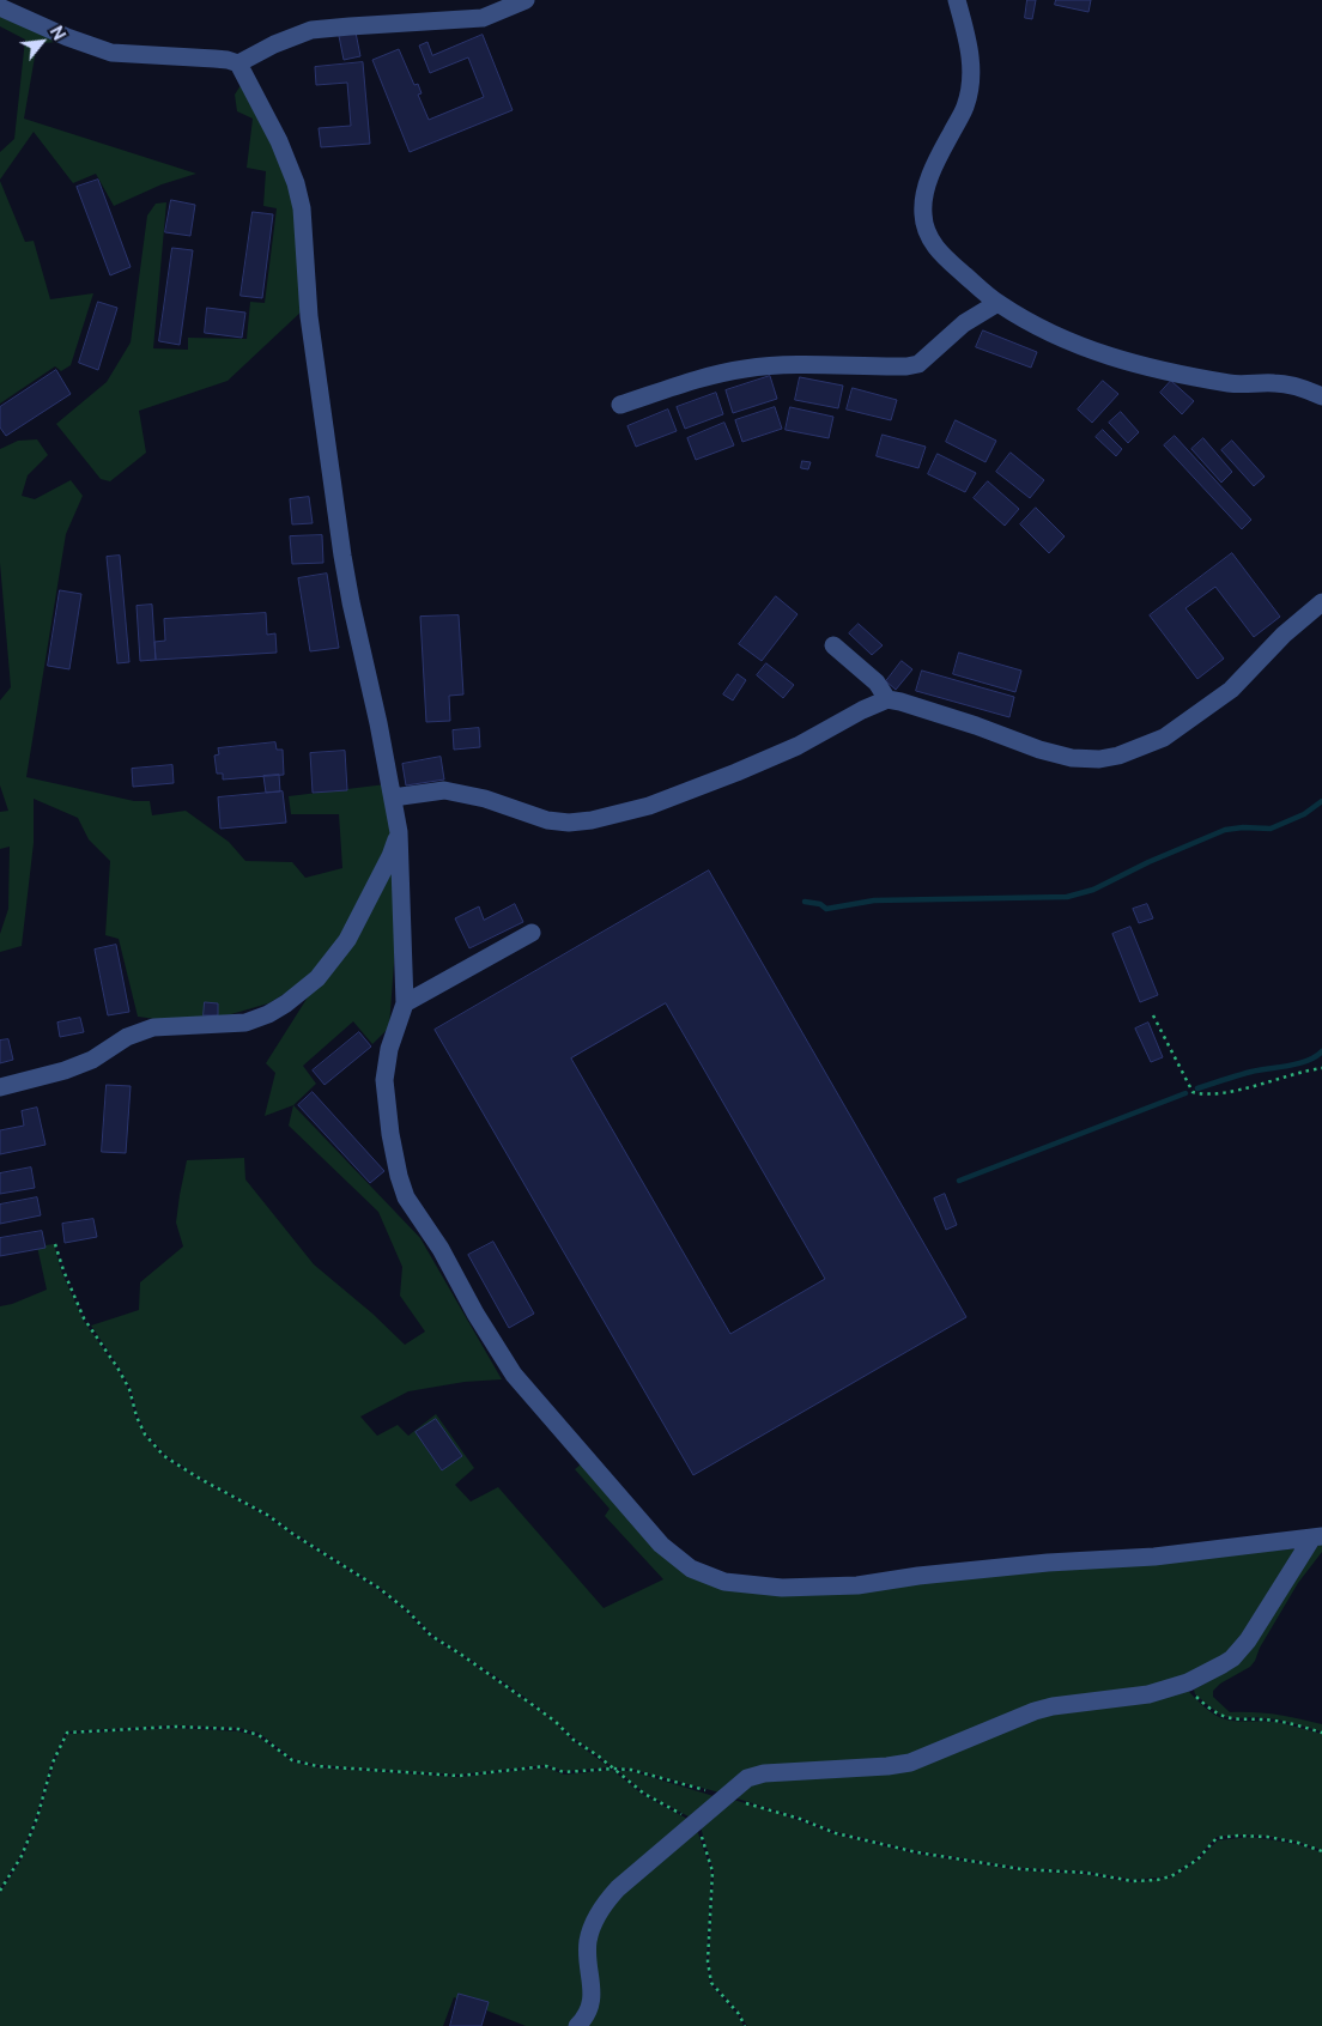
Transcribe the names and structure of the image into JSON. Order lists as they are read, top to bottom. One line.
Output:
{"north":"top right"}
